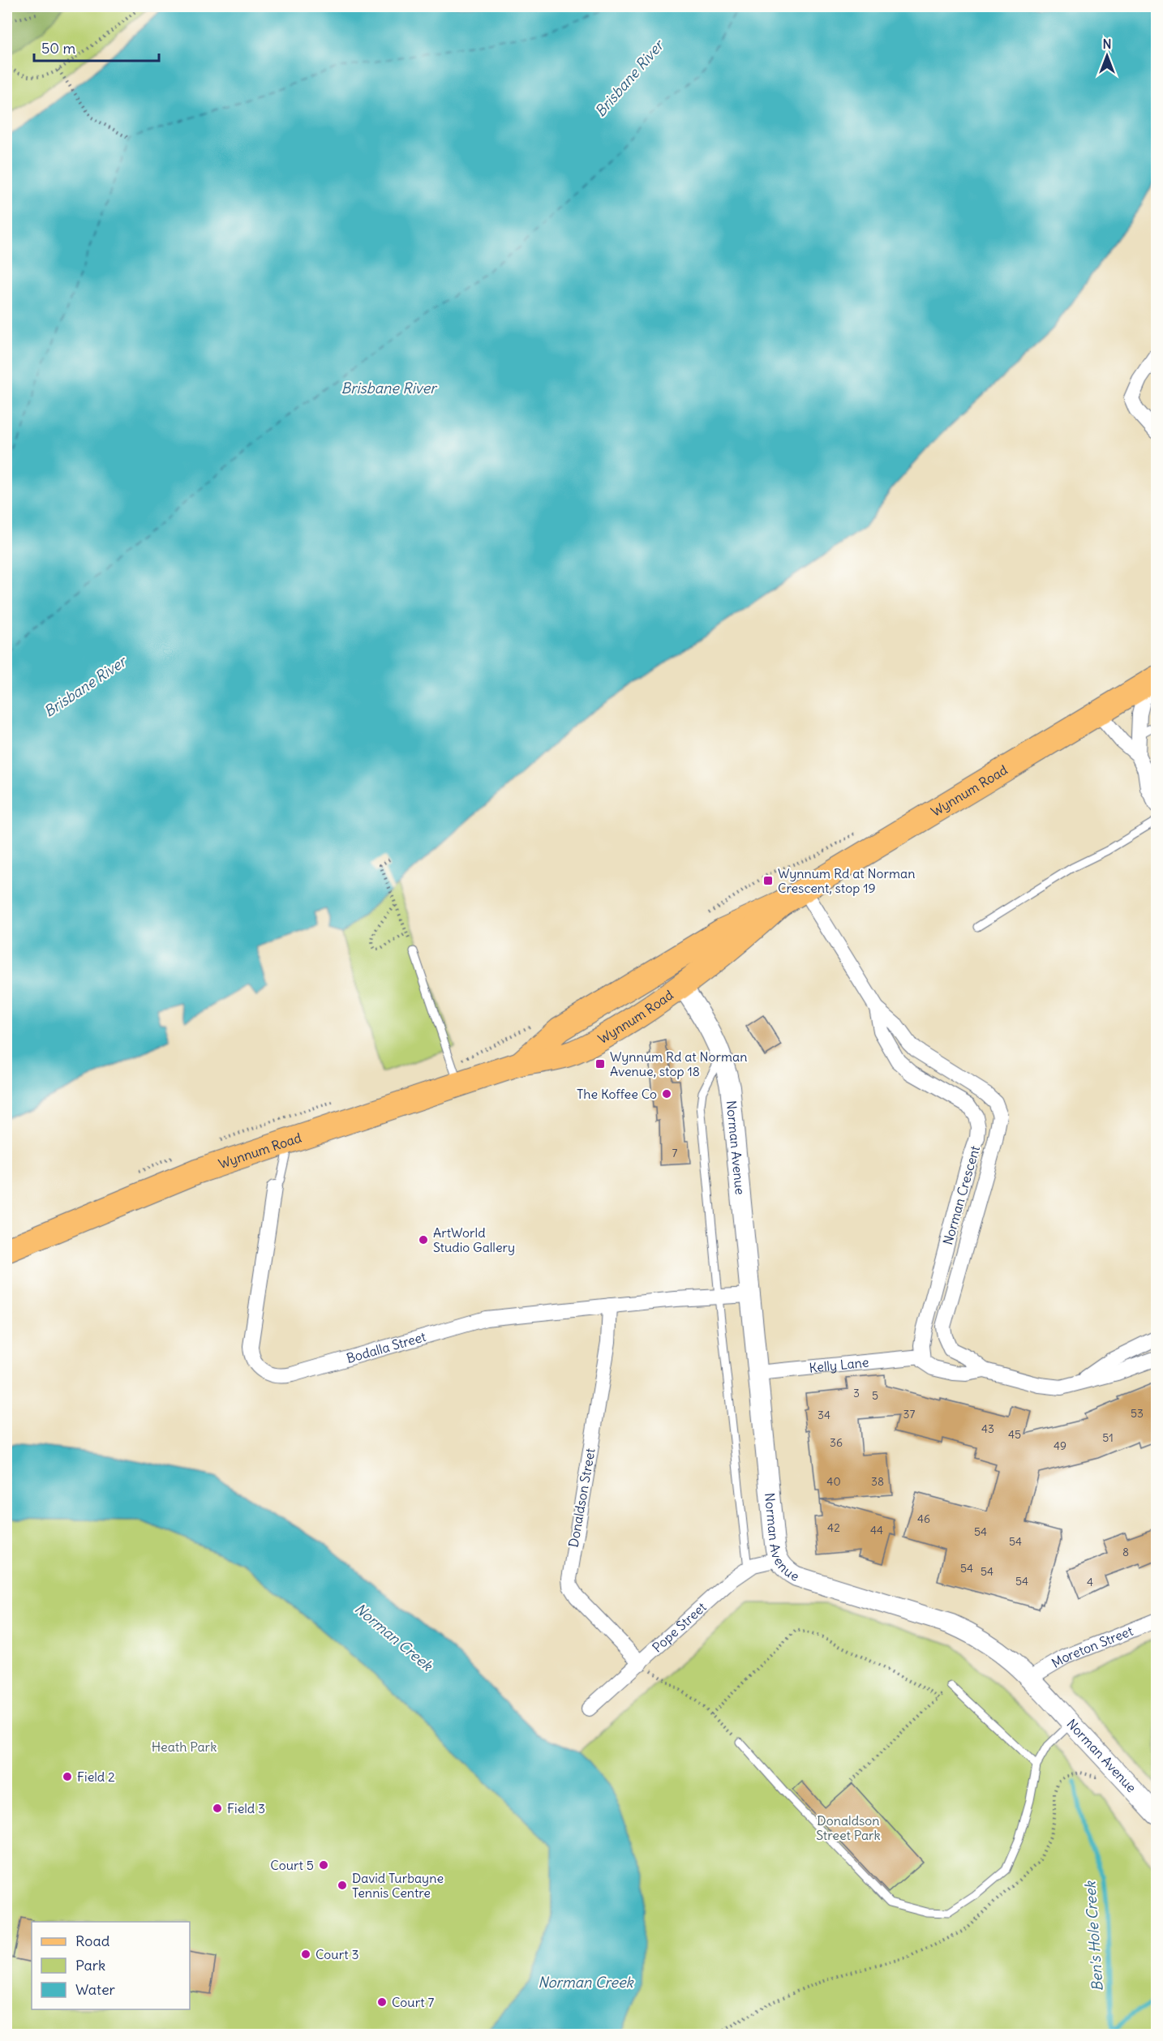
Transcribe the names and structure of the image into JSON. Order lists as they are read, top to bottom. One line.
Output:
{"streets":{"main road":["Wynnum Road","Norman Avenue"],"street":["Norman Crescent","Bodalla Street","Kelly Lane","Donaldson Street","Pope Street","Moreton Street"]},"crossings":[["Wynnum Road","Norman Avenue"],["Wynnum Road","Norman Crescent"],["Wynnum Road","Bodalla Street"],["Norman Avenue","Bodalla Street"],["Norman Avenue","Kelly Lane"],["Norman Avenue","Pope Street"],["Norman Avenue","Moreton Street"],["Norman Crescent","Kelly Lane"],["Bodalla Street","Donaldson Street"],["Donaldson Street","Pope Street"]],"water":["Brisbane River","Norman Creek","Ben's Hole Creek"],"parks":["Heath Park","Donaldson Street Park"],"places":{"transit":["Wynnum Rd at Norman Crescent, stop 19","Wynnum Rd at Norman Avenue, stop 18"],"other":["The Koffee Co","ArtWorld Studio Gallery","Field 2","Field 3","Court 5","David Turbayne Tennis Centre","Court 3","Court 7"]},"house_numbers":["7","3","5","53","37","34","43","45","51","36","49","40","38","46","42","44","54","54","8","54","54","54","4"],"legend":["Road","Park","Water"],"scale_bar":"50 m","north":"top"}
